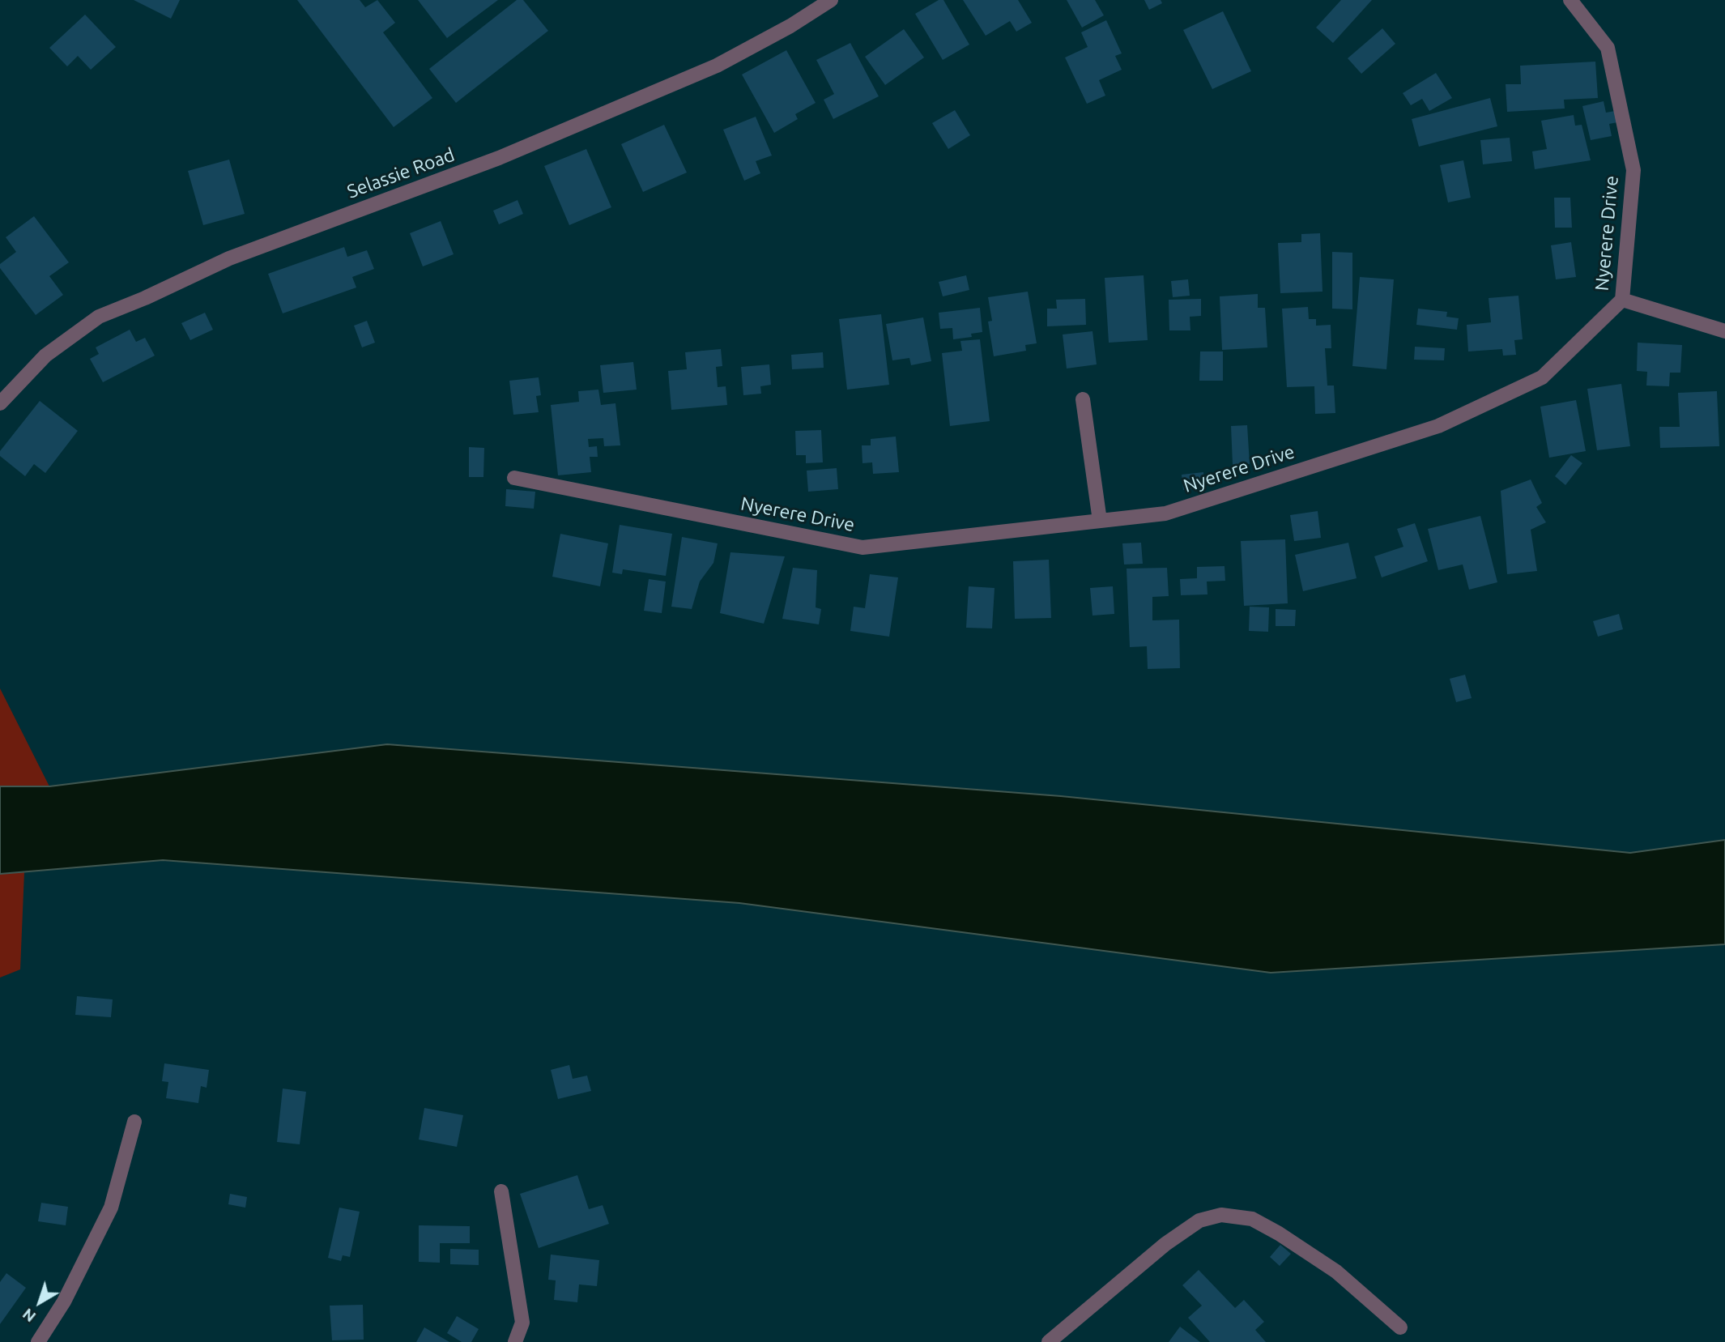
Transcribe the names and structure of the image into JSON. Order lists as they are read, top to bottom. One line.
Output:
{"streets":{"street":["Selassie Road","Nyerere Drive"]},"north":"bottom left"}
